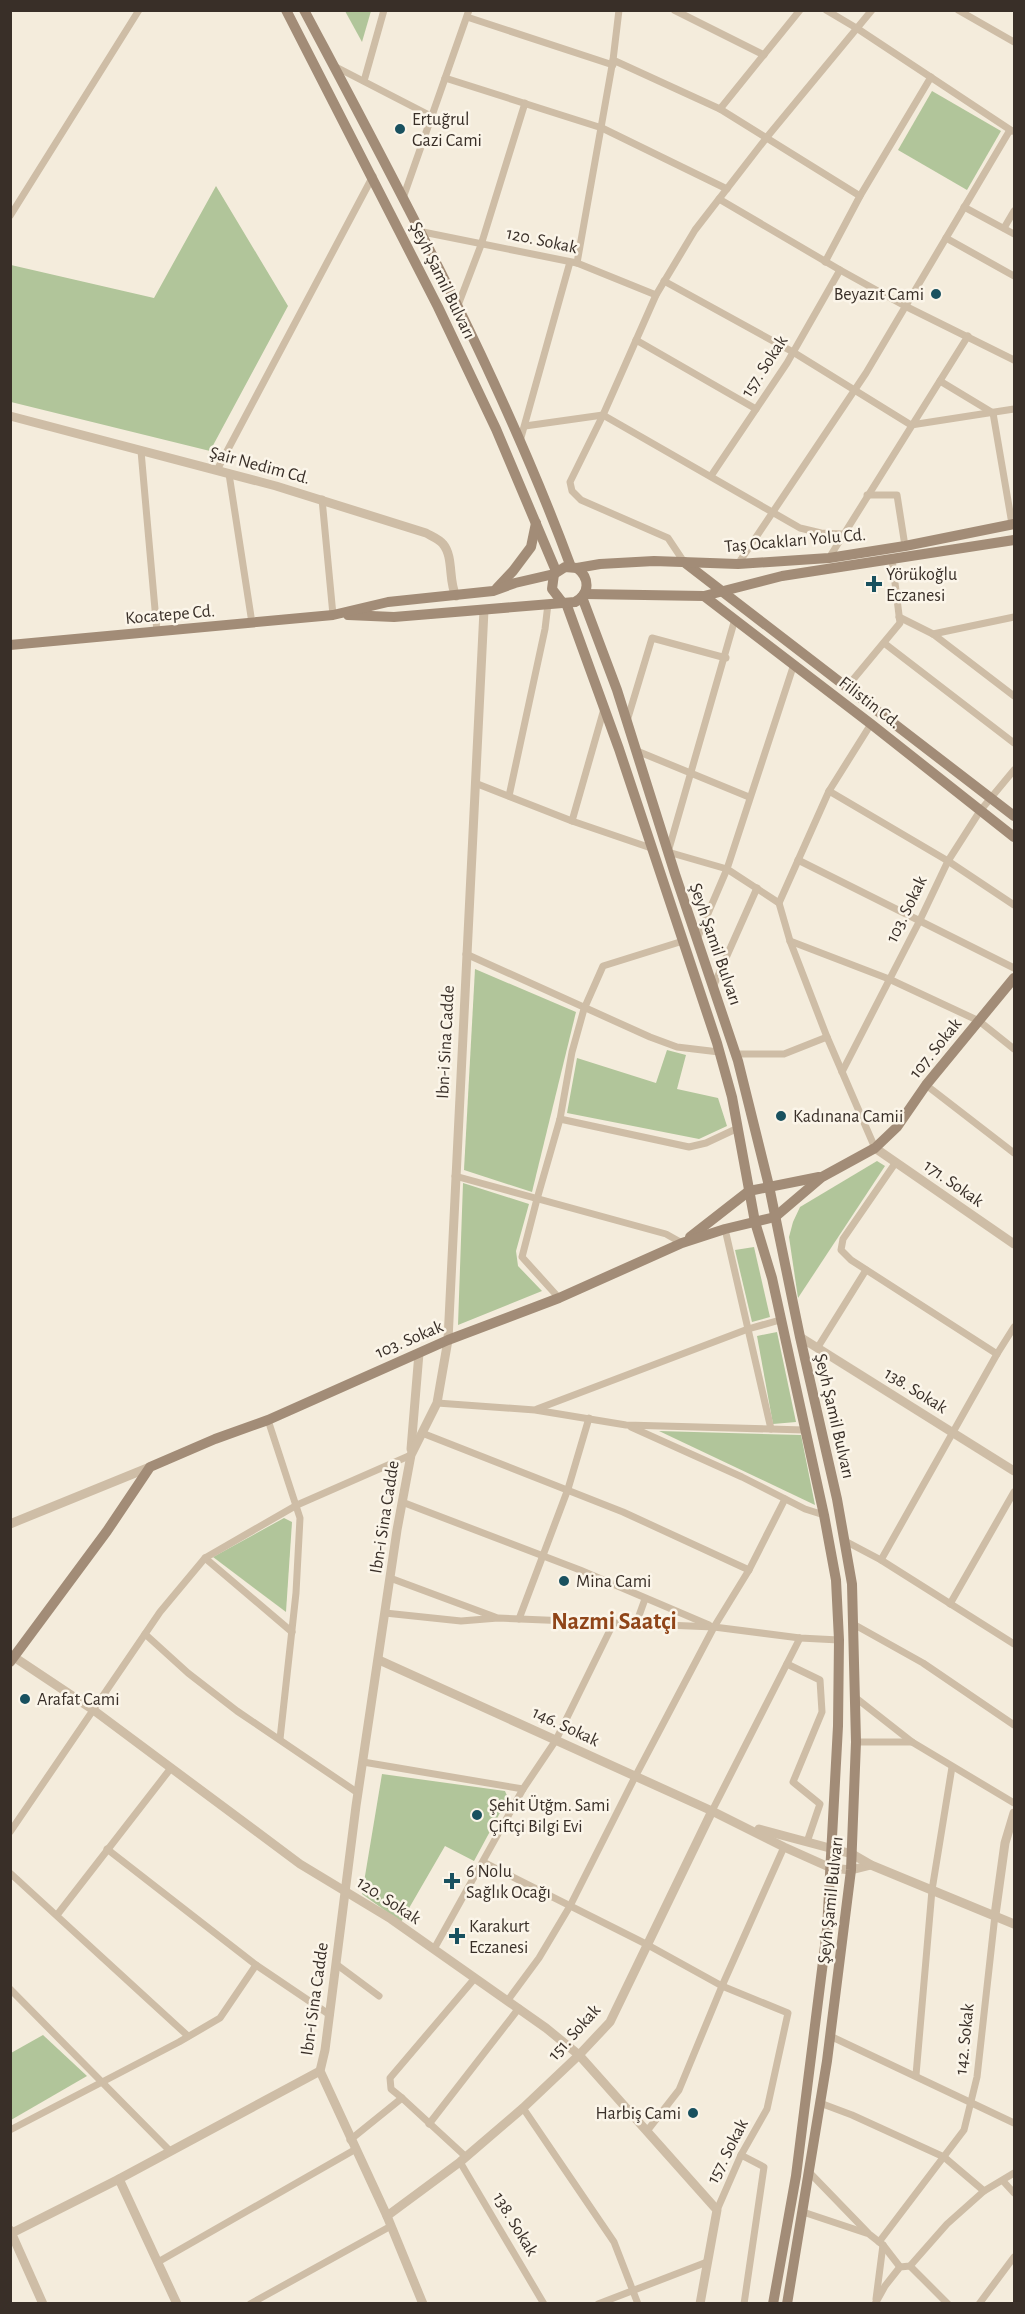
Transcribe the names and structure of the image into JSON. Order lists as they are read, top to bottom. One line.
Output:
{"streets":{"main road":["Şeyh Şamil Bulvarı","Taş Ocakları Yolu Cd.","Kocatepe Cd.","Filistin Cd.","103. Sokak","107. Sokak"],"street":["120. Sokak","157. Sokak","Şair Nedim Cd.","Ibn-i Sina Cadde","171. Sokak","138. Sokak","146. Sokak","151. Sokak","142. Sokak"]},"crossings":[["120. Sokak","Şeyh Şamil Bulvarı"],["120. Sokak","157. Sokak"],["120. Sokak","Ibn-i Sina Cadde"],["120. Sokak","151. Sokak"],["Şeyh Şamil Bulvarı","Taş Ocakları Yolu Cd."],["Şeyh Şamil Bulvarı","Kocatepe Cd."],["Şeyh Şamil Bulvarı","103. Sokak"],["Şeyh Şamil Bulvarı","138. Sokak"],["Şeyh Şamil Bulvarı","146. Sokak"],["Şair Nedim Cd.","Kocatepe Cd."],["Taş Ocakları Yolu Cd.","Kocatepe Cd."],["Taş Ocakları Yolu Cd.","Filistin Cd."],["Kocatepe Cd.","Ibn-i Sina Cadde"],["Filistin Cd.","103. Sokak"],["103. Sokak","Ibn-i Sina Cadde"],["103. Sokak","107. Sokak"],["Ibn-i Sina Cadde","146. Sokak"],["Ibn-i Sina Cadde","151. Sokak"],["107. Sokak","171. Sokak"],["138. Sokak","151. Sokak"],["146. Sokak","151. Sokak"],["146. Sokak","142. Sokak"]],"districts":["Nazmi Saatçi"],"places":{"other":["Ertuğrul Gazi Cami","Beyazıt Cami","Kadınana Camii","Mina Cami","Arafat Cami","Şehit Ütğm. Sami Çiftçi Bilgi Evi","Harbiş Cami"],"health":["Yörükoğlu Eczanesi","6 Nolu Sağlık Ocağı","Karakurt Eczanesi"]}}
